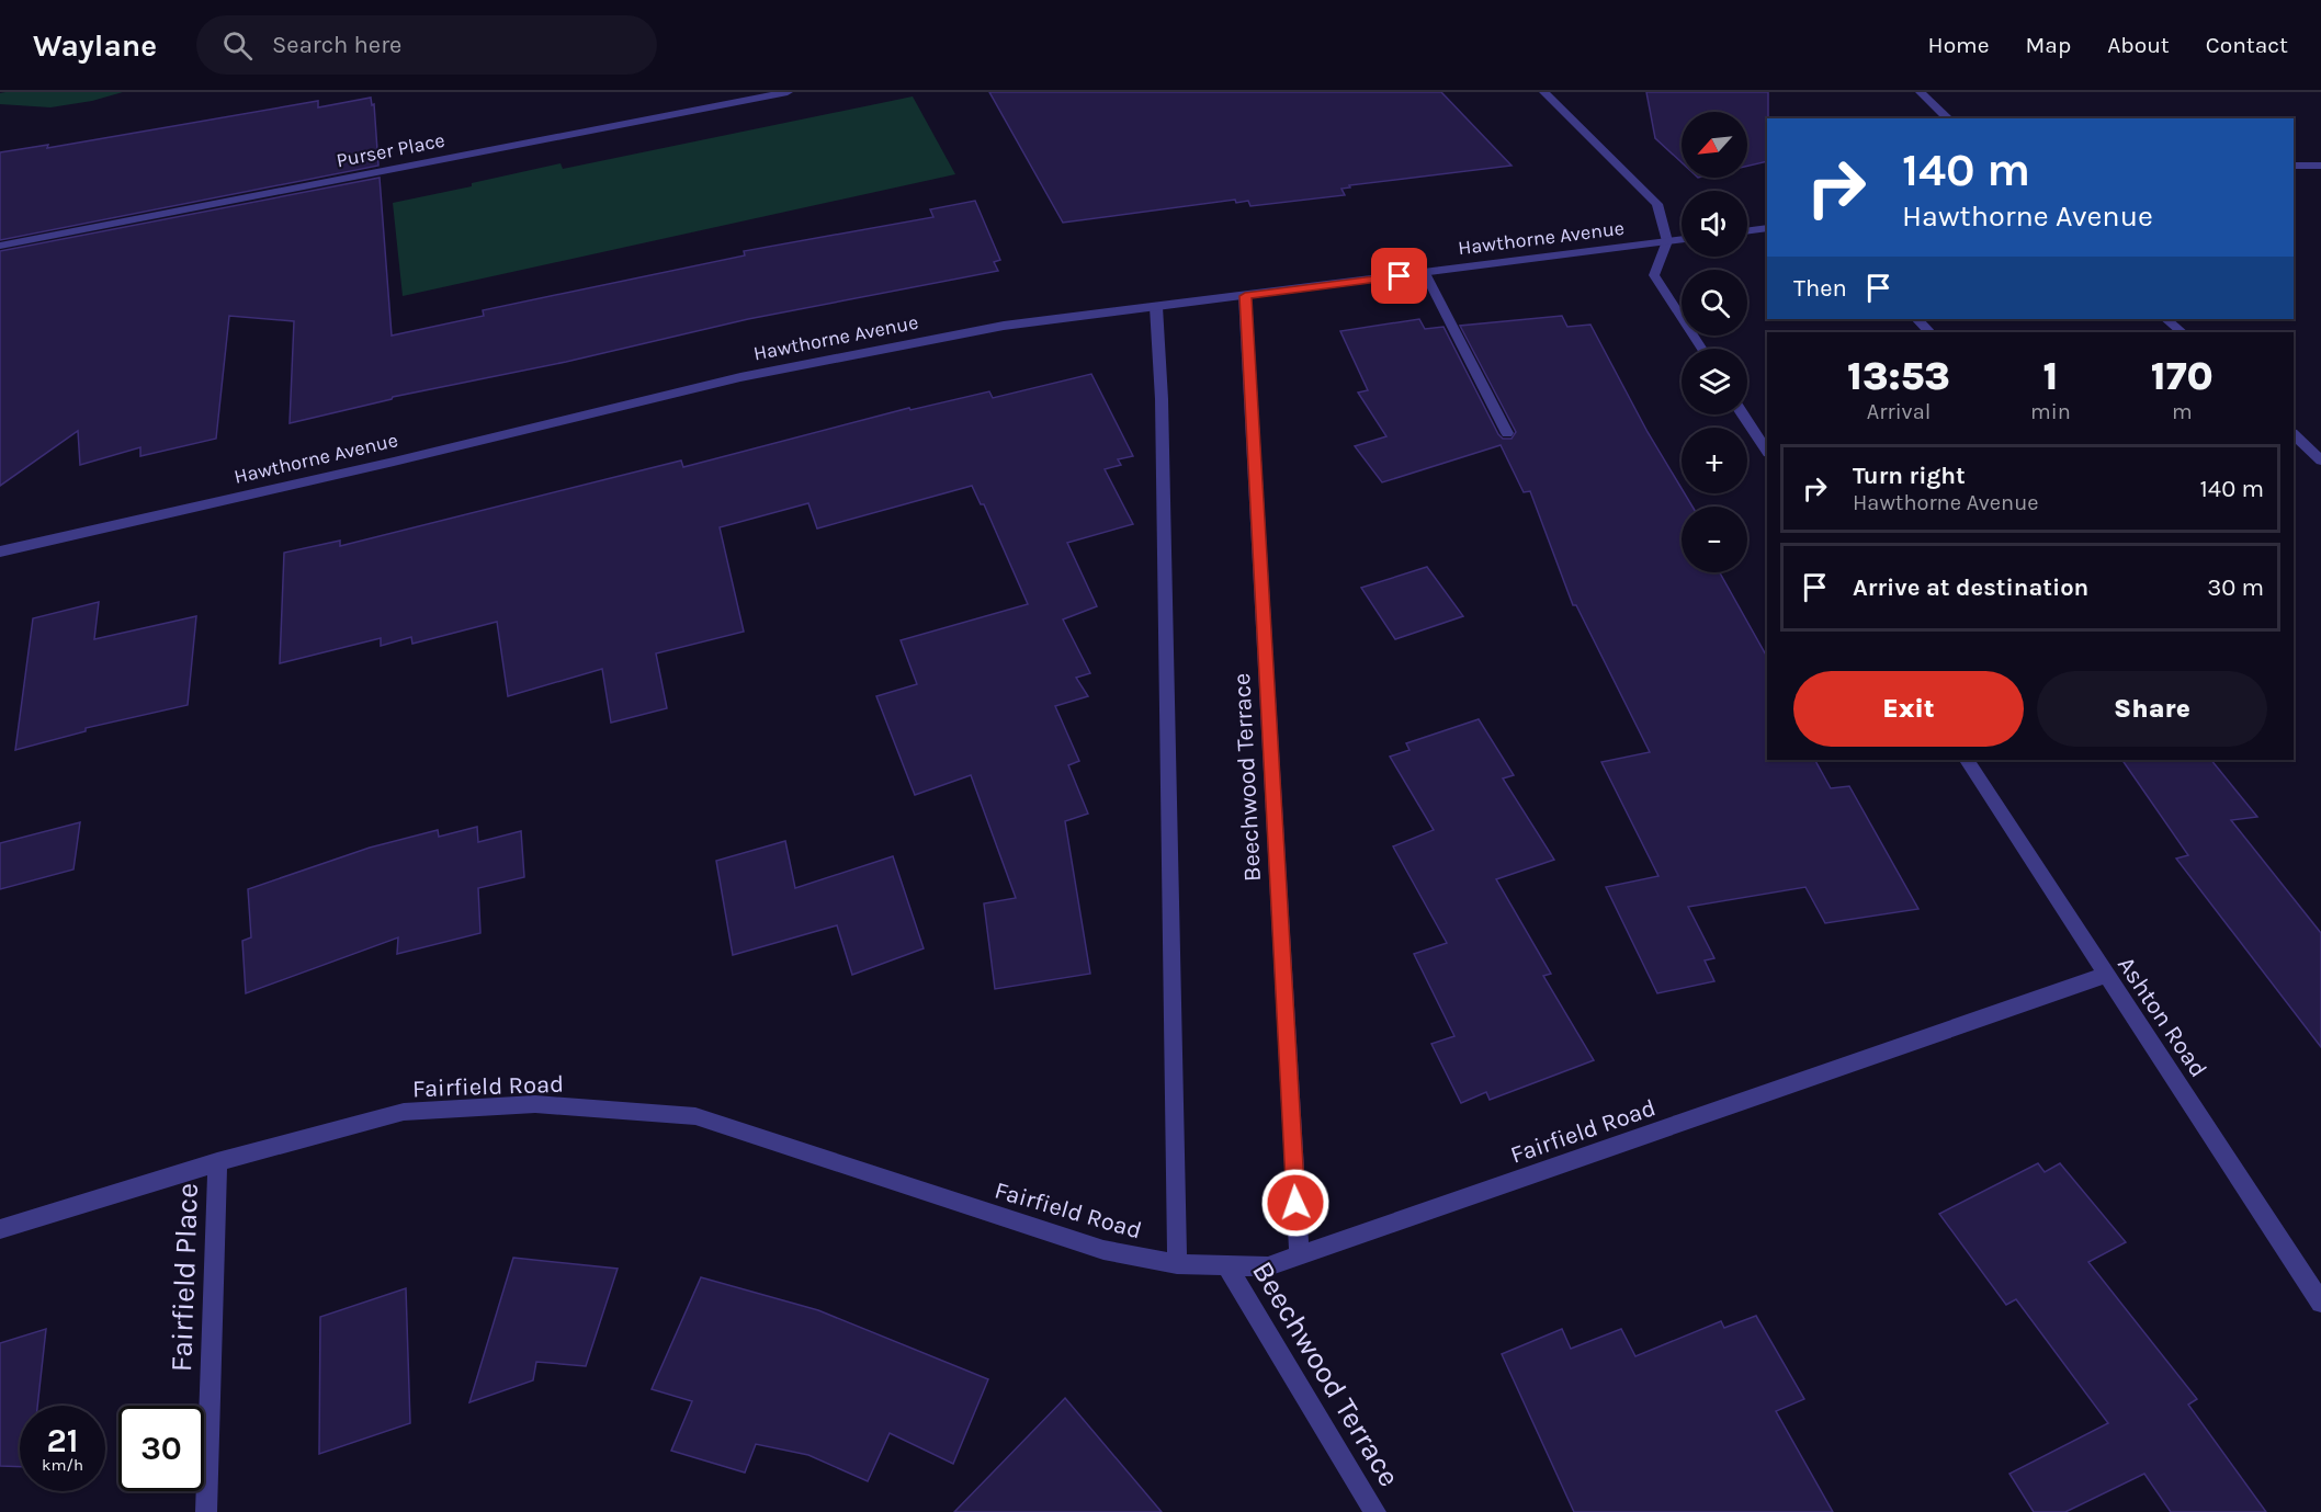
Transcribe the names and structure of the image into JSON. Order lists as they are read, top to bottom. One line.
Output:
{"streets":{"street":["Purser Place","Hawthorne Avenue","Beechwood Terrace","Ashton Road","Fairfield Road","Fairfield Place"]},"crossings":[["Hawthorne Avenue","Beechwood Terrace"],["Beechwood Terrace","Fairfield Road"],["Ashton Road","Fairfield Road"],["Fairfield Road","Fairfield Place"]],"north":"bottom left","page":{"header":"Waylane","search":"Search here","nav":["Home","Map","About","Contact"],"map_buttons":["+","−"],"turn":["140 m","Hawthorne Avenue"],"then":"Then","eta":["13:53","Arrival","1","min","170","m"],"list":[{"name":"Turn right","note":"Hawthorne Avenue","value":"140 m"},{"name":"Arrive at destination","value":"30 m"}],"buttons":["Exit","Share"],"speed":"21 km/h","limit":"30"}}
